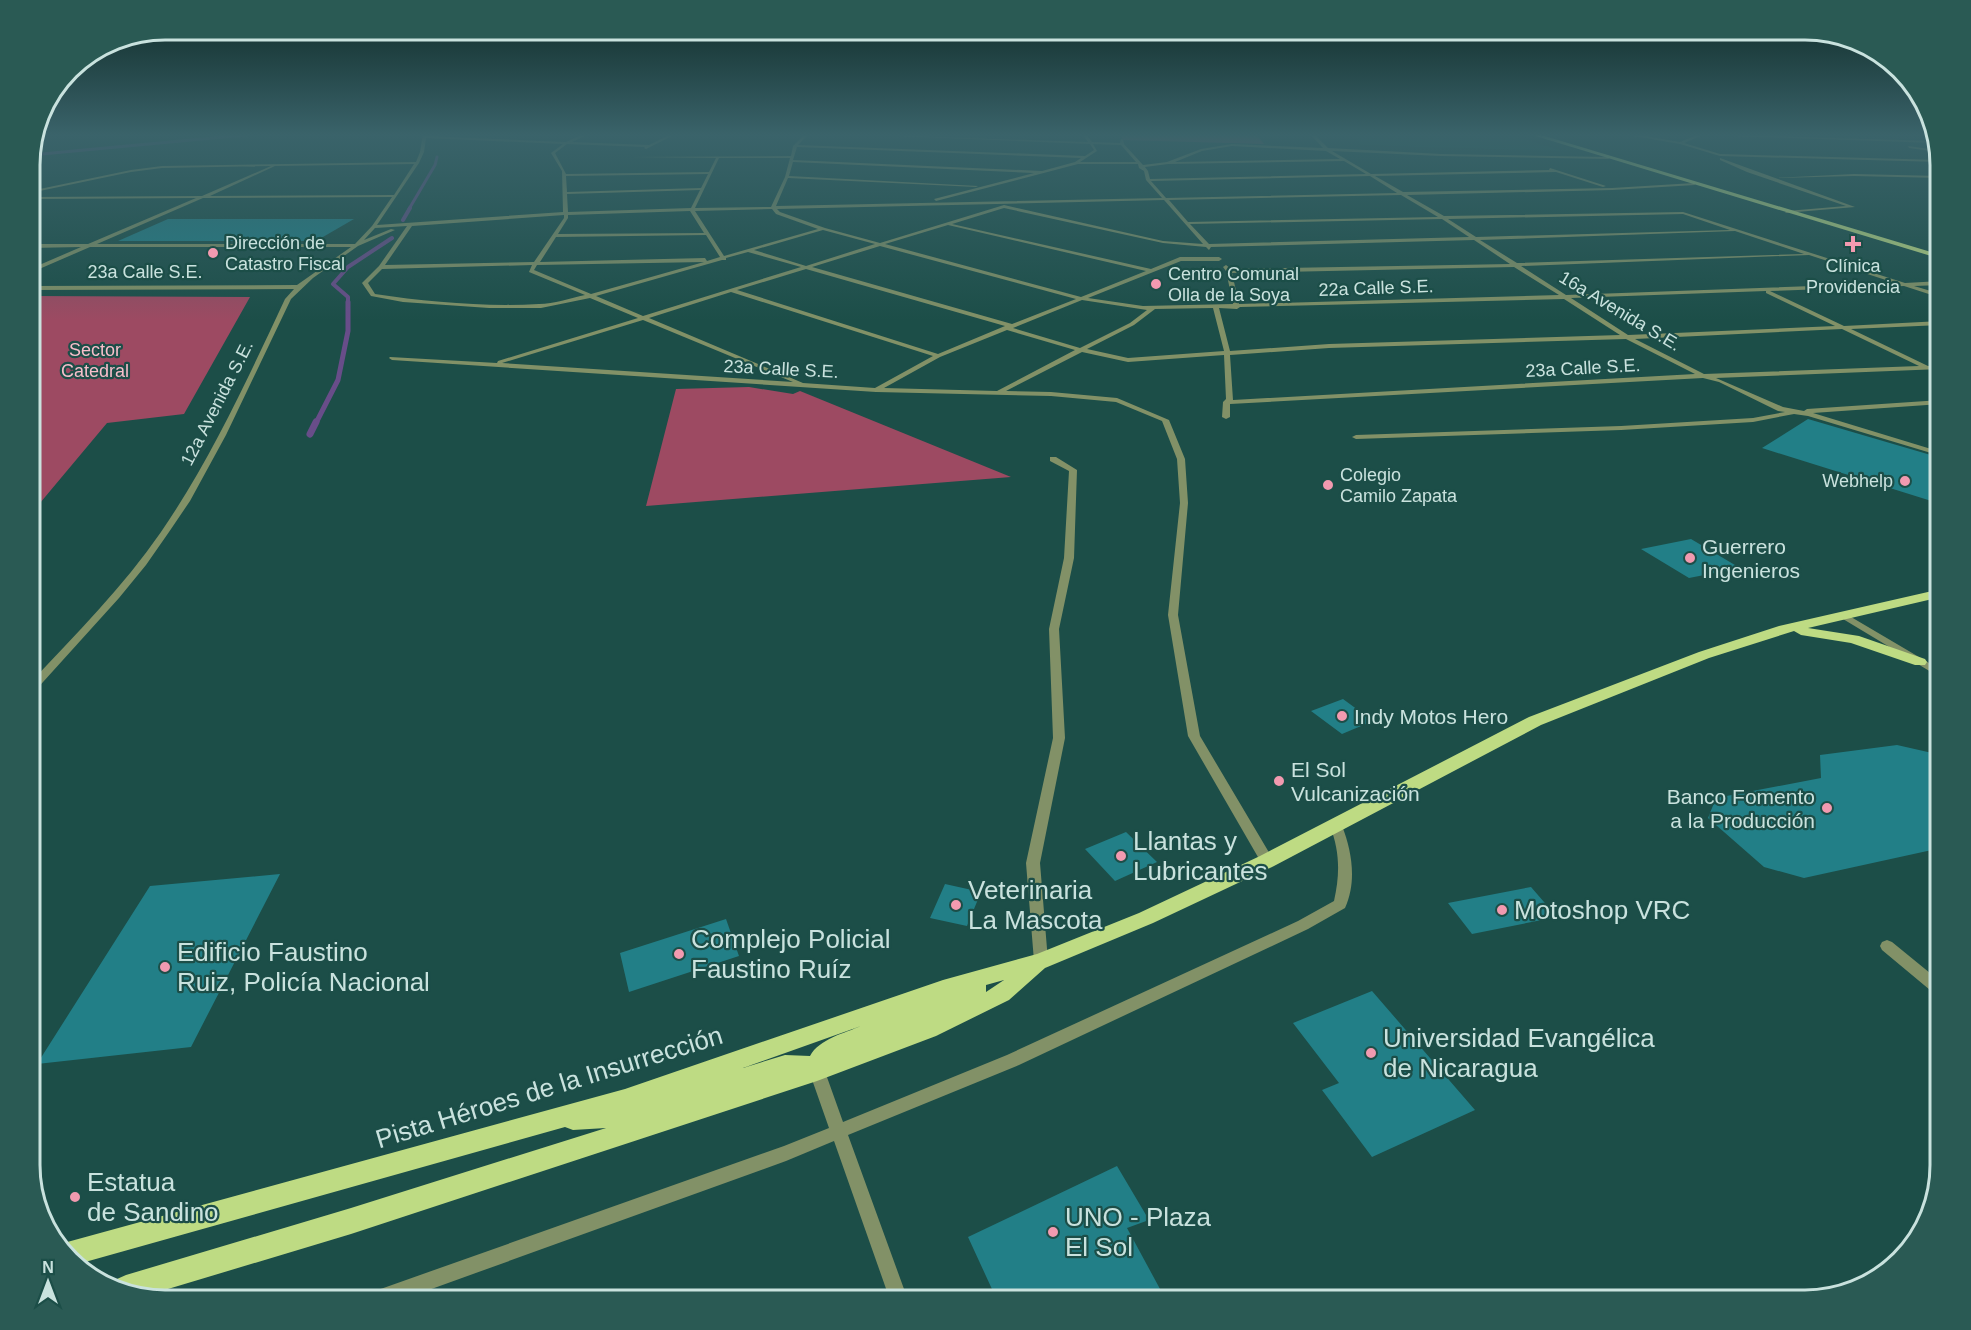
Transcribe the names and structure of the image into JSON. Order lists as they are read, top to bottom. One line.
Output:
{"streets":{"main road":["Pista Héroes de la Insurrección"],"street":["23a Calle S.E.","22a Calle S.E.","16a Avenida S.E.","12a Avenida S.E."]},"crossings":[["23a Calle S.E.","16a Avenida S.E."],["23a Calle S.E.","12a Avenida S.E."],["23a Calle S.E.","Pista Héroes de la Insurrección"],["22a Calle S.E.","16a Avenida S.E."]],"parks":["Sector Catedral"],"places":{"health":["Clínica Providencia"],"other":["Dirección de Catastro Fiscal","Centro Comunal Olla de la Soya","Webhelp","Colegio Camilo Zapata","Guerrero Ingenieros","Indy Motos Hero","El Sol Vulcanización","Banco Fomento a la Producción","Llantas y Lubricantes","Veterinaria La Mascota","Motoshop VRC","Complejo Policial Faustino Ruíz","Edificio Faustino Ruiz, Policía Nacional","Universidad Evangélica de Nicaragua","Estatua de Sandino","UNO - Plaza El Sol"]},"north":"top"}
